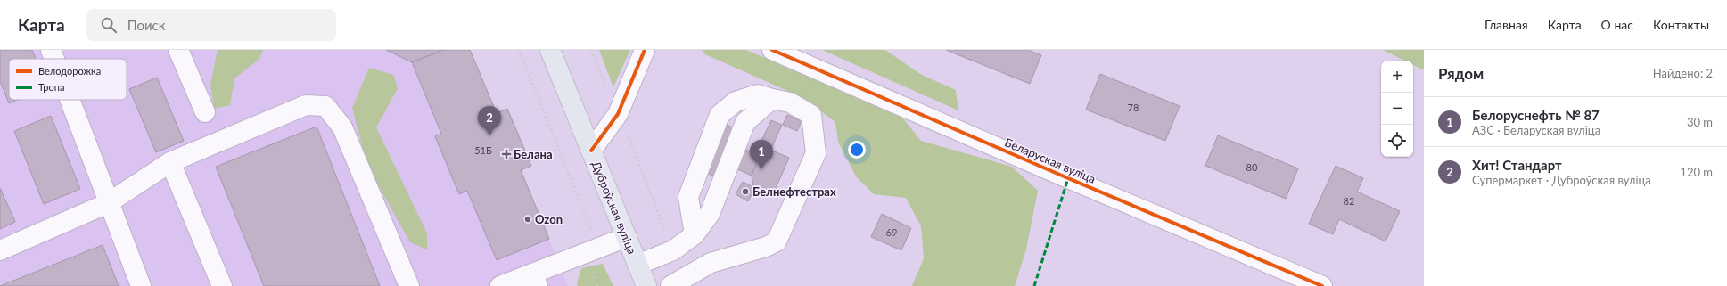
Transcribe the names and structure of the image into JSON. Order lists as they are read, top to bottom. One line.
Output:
{"streets":{"main road":["Дуброўская вуліца"],"street":["Беларуская вуліца"]},"places":{"health":["Белана"],"other":["Белнефтестрах","Ozon"]},"house_numbers":["78","51Б","80","82","69"],"legend":["Велодорожка","Тропа"],"page":{"header":"Карта","search":"Поиск","nav":["Главная","Карта","О нас","Контакты"],"heading":["Рядом","Найдено: 2"],"map_buttons":["+","−"],"list":[{"mark":"1","name":"Белоруснефть № 87","note":"АЗС · Беларуская вуліца","value":"30 m"},{"mark":"2","name":"Хит! Стандарт","note":"Супермаркет · Дуброўская вуліца","value":"120 m"}],"pins":["2","1"]}}
